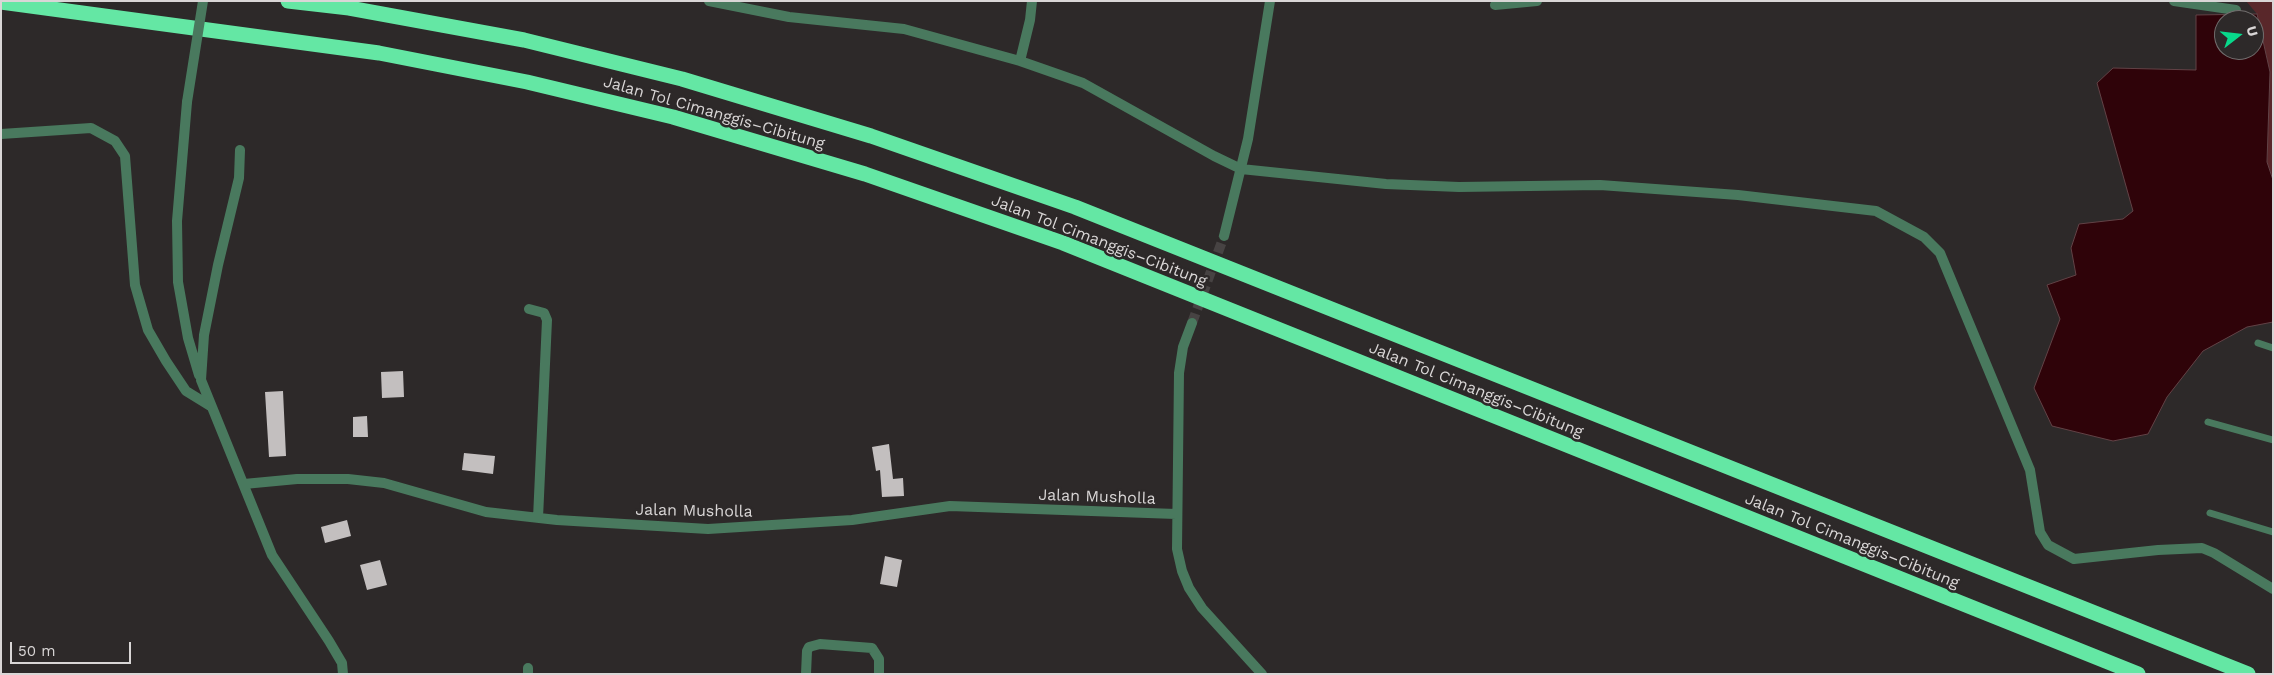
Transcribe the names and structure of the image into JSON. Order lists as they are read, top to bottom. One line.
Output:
{"streets":{"highway":["Jalan Tol Cimanggis–Cibitung"],"street":["Jalan Musholla"]},"scale_bar":"50 m","north":"right"}
